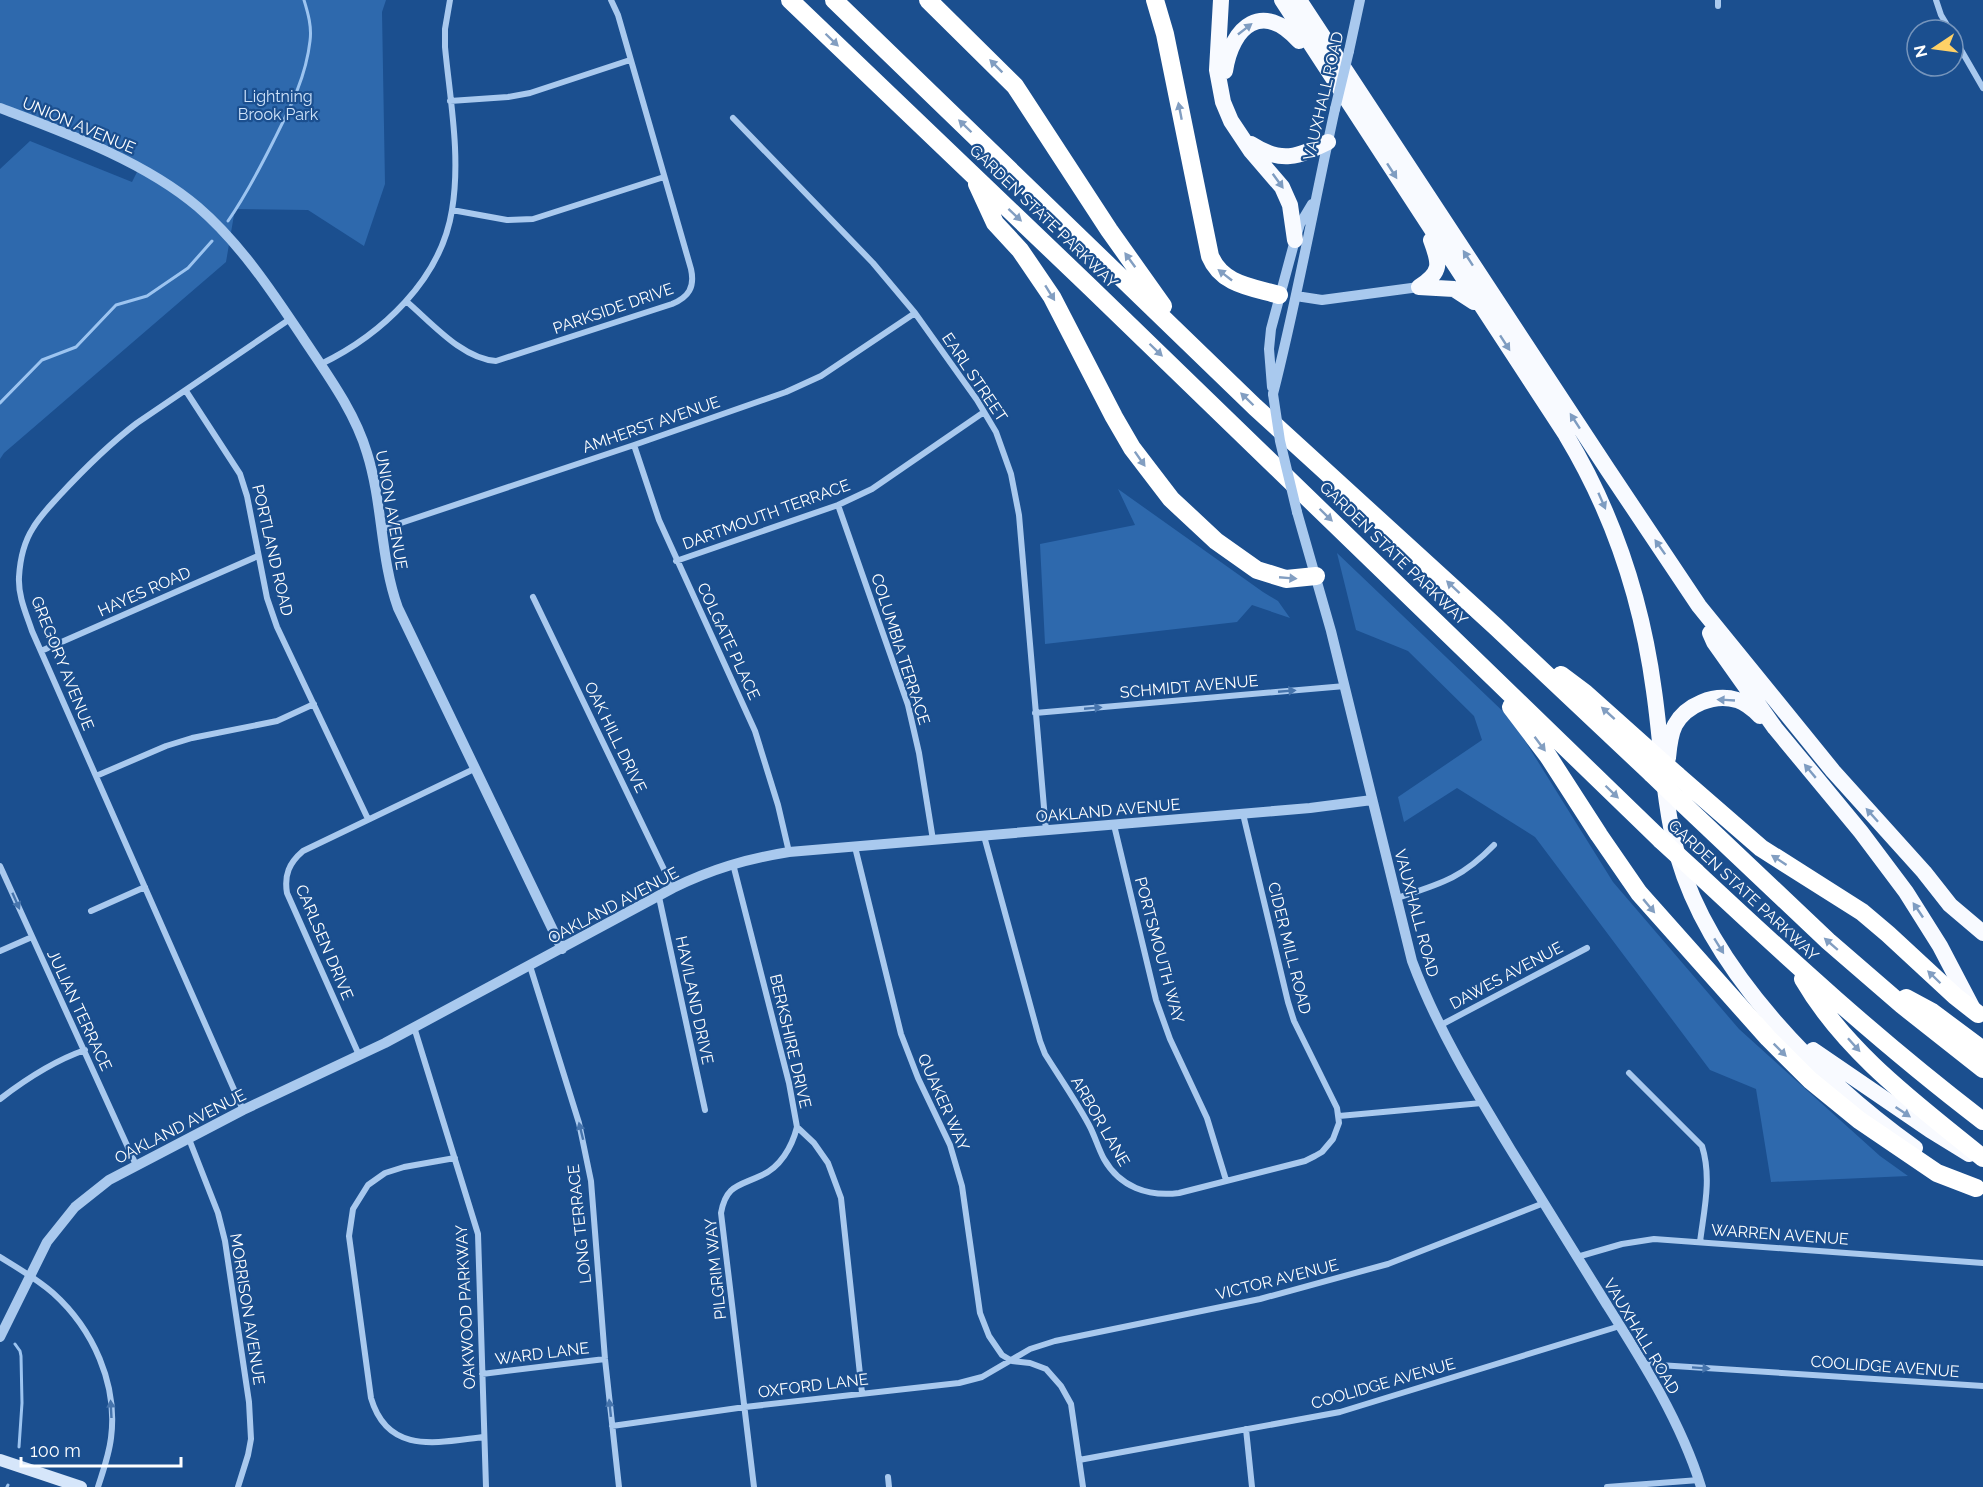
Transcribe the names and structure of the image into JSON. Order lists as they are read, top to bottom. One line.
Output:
{"streets":{"highway":["GARDEN STATE PARKWAY"],"street":["VAUXHALL ROAD","UNION AVENUE","PARKSIDE DRIVE","EARL STREET","AMHERST AVENUE","DARTMOUTH TERRACE","PORTLAND ROAD","HAYES ROAD","COLGATE PLACE","COLUMBIA TERRACE","GREGORY AVENUE","SCHMIDT AVENUE","OAK HILL DRIVE","OAKLAND AVENUE","CARLSEN DRIVE","CIDER MILL ROAD","PORTSMOUTH WAY","DAWES AVENUE","HAVILAND DRIVE","JULIAN TERRACE","BERKSHIRE DRIVE","QUAKER WAY","ARBOR LANE","LONG TERRACE","WARREN AVENUE","PILGRIM WAY","VICTOR AVENUE","OAKWOOD PARKWAY","MORRISON AVENUE","WARD LANE","COOLIDGE AVENUE","OXFORD LANE"]},"crossings":[["VAUXHALL ROAD","SCHMIDT AVENUE"],["VAUXHALL ROAD","OAKLAND AVENUE"],["VAUXHALL ROAD","DAWES AVENUE"],["VAUXHALL ROAD","WARREN AVENUE"],["VAUXHALL ROAD","VICTOR AVENUE"],["VAUXHALL ROAD","COOLIDGE AVENUE"],["UNION AVENUE","AMHERST AVENUE"],["UNION AVENUE","GREGORY AVENUE"],["UNION AVENUE","OAKLAND AVENUE"],["UNION AVENUE","CARLSEN DRIVE"],["EARL STREET","AMHERST AVENUE"],["EARL STREET","DARTMOUTH TERRACE"],["EARL STREET","SCHMIDT AVENUE"],["EARL STREET","OAKLAND AVENUE"],["AMHERST AVENUE","COLGATE PLACE"],["DARTMOUTH TERRACE","COLGATE PLACE"],["DARTMOUTH TERRACE","COLUMBIA TERRACE"],["PORTLAND ROAD","HAYES ROAD"],["PORTLAND ROAD","GREGORY AVENUE"],["PORTLAND ROAD","CARLSEN DRIVE"],["HAYES ROAD","GREGORY AVENUE"],["COLGATE PLACE","OAKLAND AVENUE"],["COLUMBIA TERRACE","OAKLAND AVENUE"],["GREGORY AVENUE","OAKLAND AVENUE"],["OAK HILL DRIVE","OAKLAND AVENUE"],["OAKLAND AVENUE","CARLSEN DRIVE"],["OAKLAND AVENUE","CIDER MILL ROAD"],["OAKLAND AVENUE","PORTSMOUTH WAY"],["OAKLAND AVENUE","HAVILAND DRIVE"],["OAKLAND AVENUE","JULIAN TERRACE"],["OAKLAND AVENUE","BERKSHIRE DRIVE"],["OAKLAND AVENUE","QUAKER WAY"],["OAKLAND AVENUE","ARBOR LANE"],["OAKLAND AVENUE","LONG TERRACE"],["OAKLAND AVENUE","OAKWOOD PARKWAY"],["OAKLAND AVENUE","MORRISON AVENUE"],["CIDER MILL ROAD","ARBOR LANE"],["PORTSMOUTH WAY","ARBOR LANE"],["BERKSHIRE DRIVE","PILGRIM WAY"],["BERKSHIRE DRIVE","OXFORD LANE"],["QUAKER WAY","VICTOR AVENUE"],["QUAKER WAY","OXFORD LANE"],["LONG TERRACE","WARD LANE"],["LONG TERRACE","OXFORD LANE"],["PILGRIM WAY","OXFORD LANE"],["VICTOR AVENUE","OXFORD LANE"],["OAKWOOD PARKWAY","WARD LANE"]],"one_way":["SCHMIDT AVENUE","LONG TERRACE","COOLIDGE AVENUE"],"parks":["Lightning Brook Park"],"scale_bar":"100 m","north":"left"}
